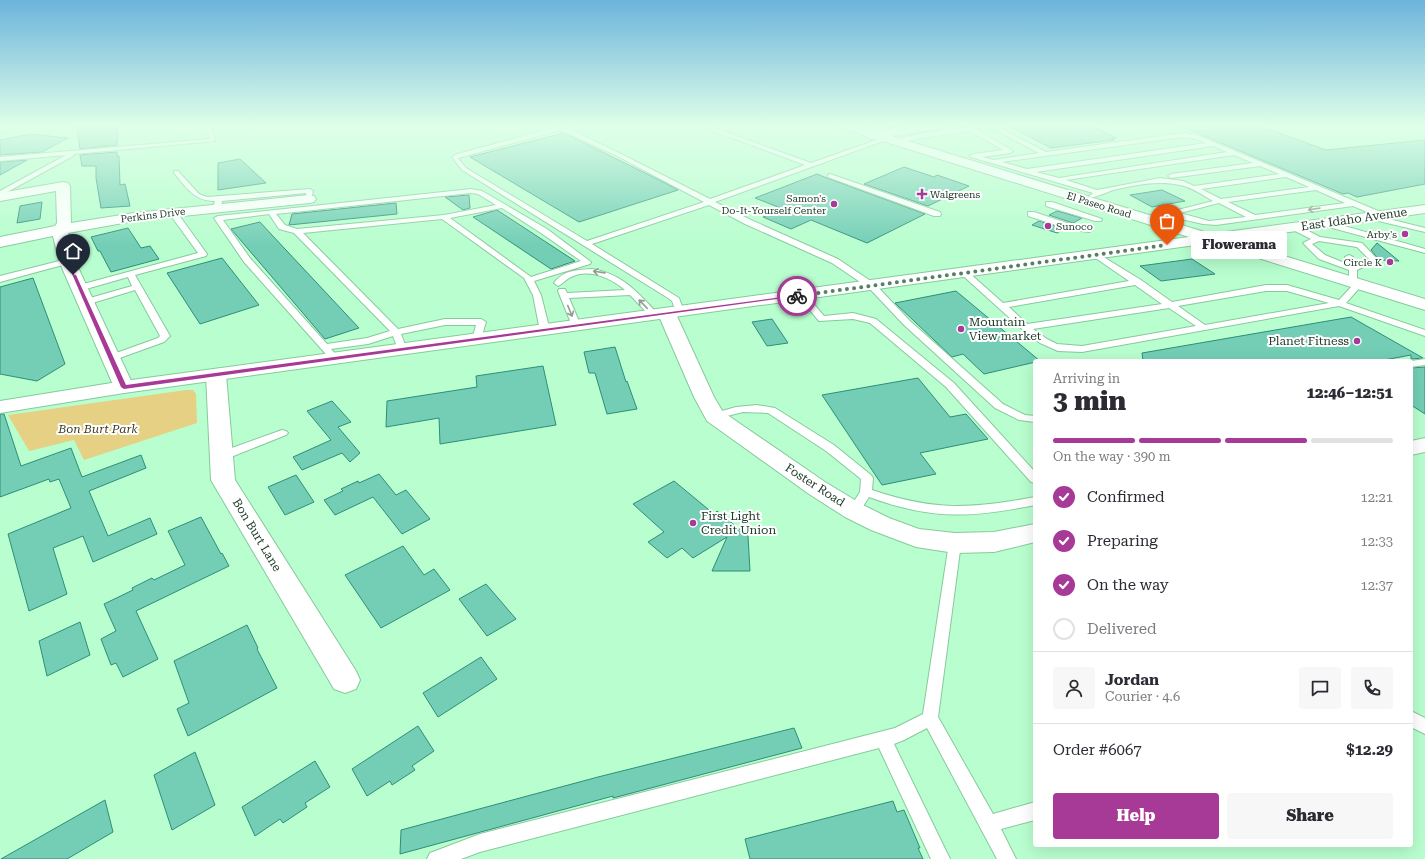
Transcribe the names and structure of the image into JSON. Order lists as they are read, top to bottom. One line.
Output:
{"streets":{"street":["El Paseo Road","Perkins Drive","East Idaho Avenue","Foster Road","Bon Burt Lane"]},"crossings":[["El Paseo Road","East Idaho Avenue"],["East Idaho Avenue","Foster Road"],["East Idaho Avenue","Bon Burt Lane"]],"parks":["Bon Burt Park"],"places":{"health":["Walgreens"],"other":["Samon's Do-It-Yourself Center","Sunoco","Arby's","Flowerama","Circle K","Mountain View market","Planet Fitness","First Light Credit Union"]},"page":{"bubble":"Flowerama","heading":["3 min","Arriving in","12:46–12:51"],"panel":["Jordan","Courier · 4.6","Order #6067","$12.29"],"bar":"On the way · 390 m","list":[["Confirmed","12:21"],["Preparing","12:33"],["On the way","12:37"],"Delivered"],"buttons":["Help","Share"]}}
